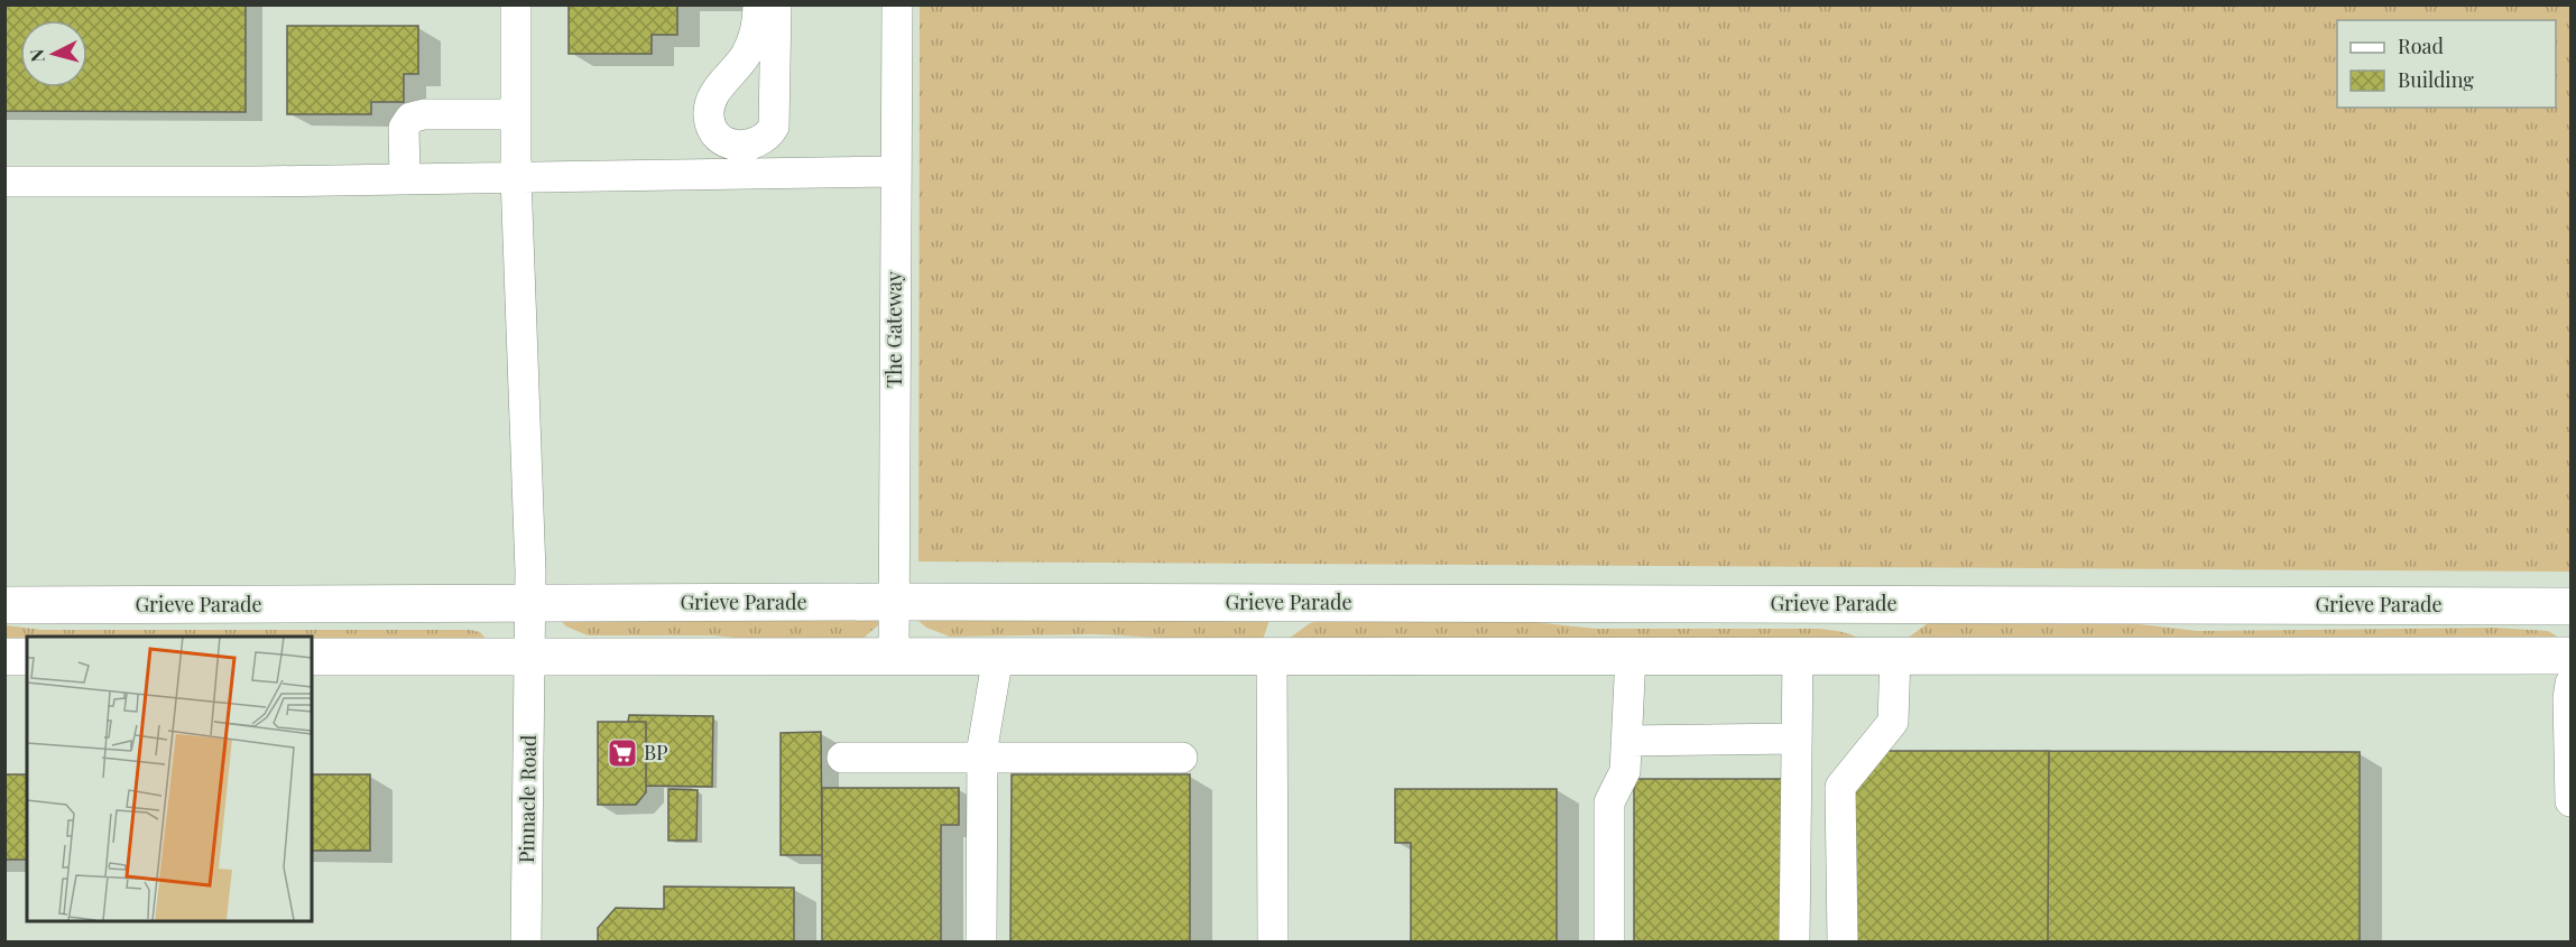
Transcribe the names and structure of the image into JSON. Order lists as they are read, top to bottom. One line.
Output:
{"streets":{"main road":["Grieve Parade"],"street":["The Gateway","Pinnacle Road"]},"crossings":[["The Gateway","Grieve Parade"],["Grieve Parade","Pinnacle Road"]],"places":{"supermarket":["BP"]},"legend":["Road","Building"],"north":"left"}
